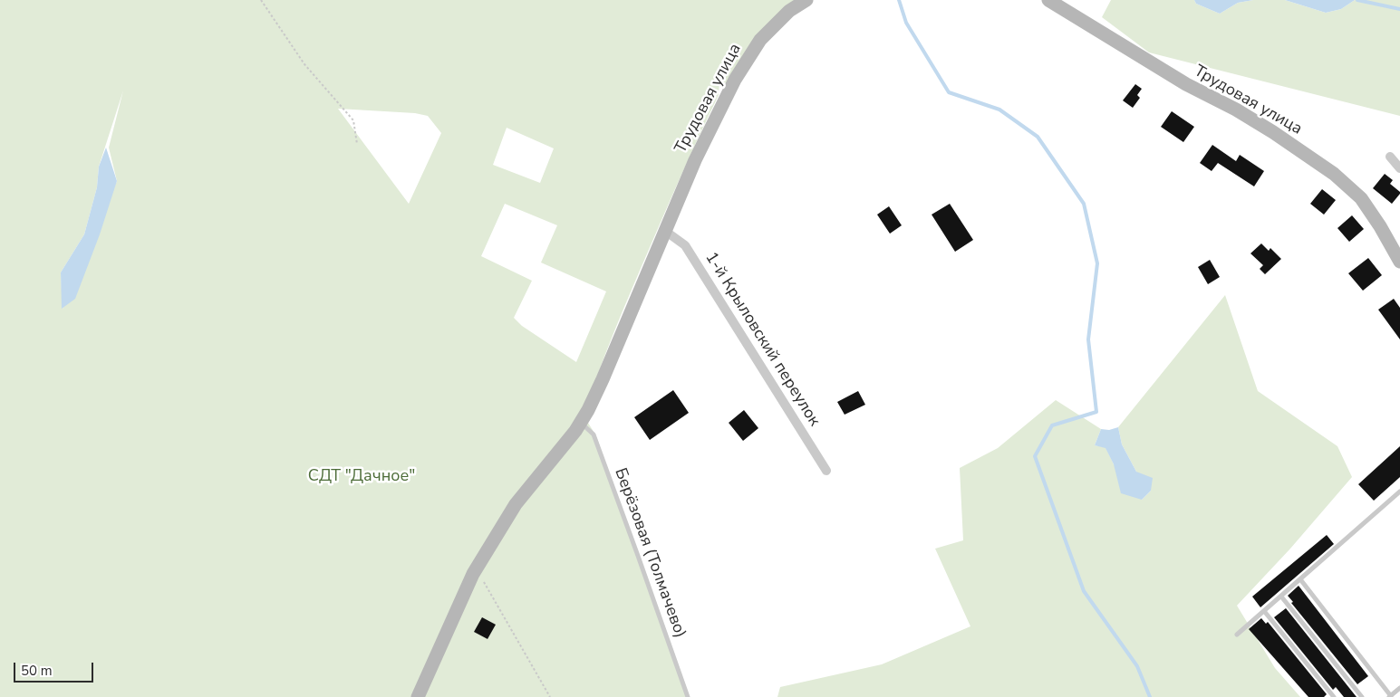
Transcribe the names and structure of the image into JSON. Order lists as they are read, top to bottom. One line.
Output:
{"streets":{"street":["Трудовая улица","1-й Крыловский переулок"],"lane":["Берёзовая (Толмачево)"]},"crossings":[["Трудовая улица","1-й Крыловский переулок"],["Трудовая улица","Берёзовая (Толмачево)"]],"parks":["СДТ \"Дачное\""],"scale_bar":"50 m"}
